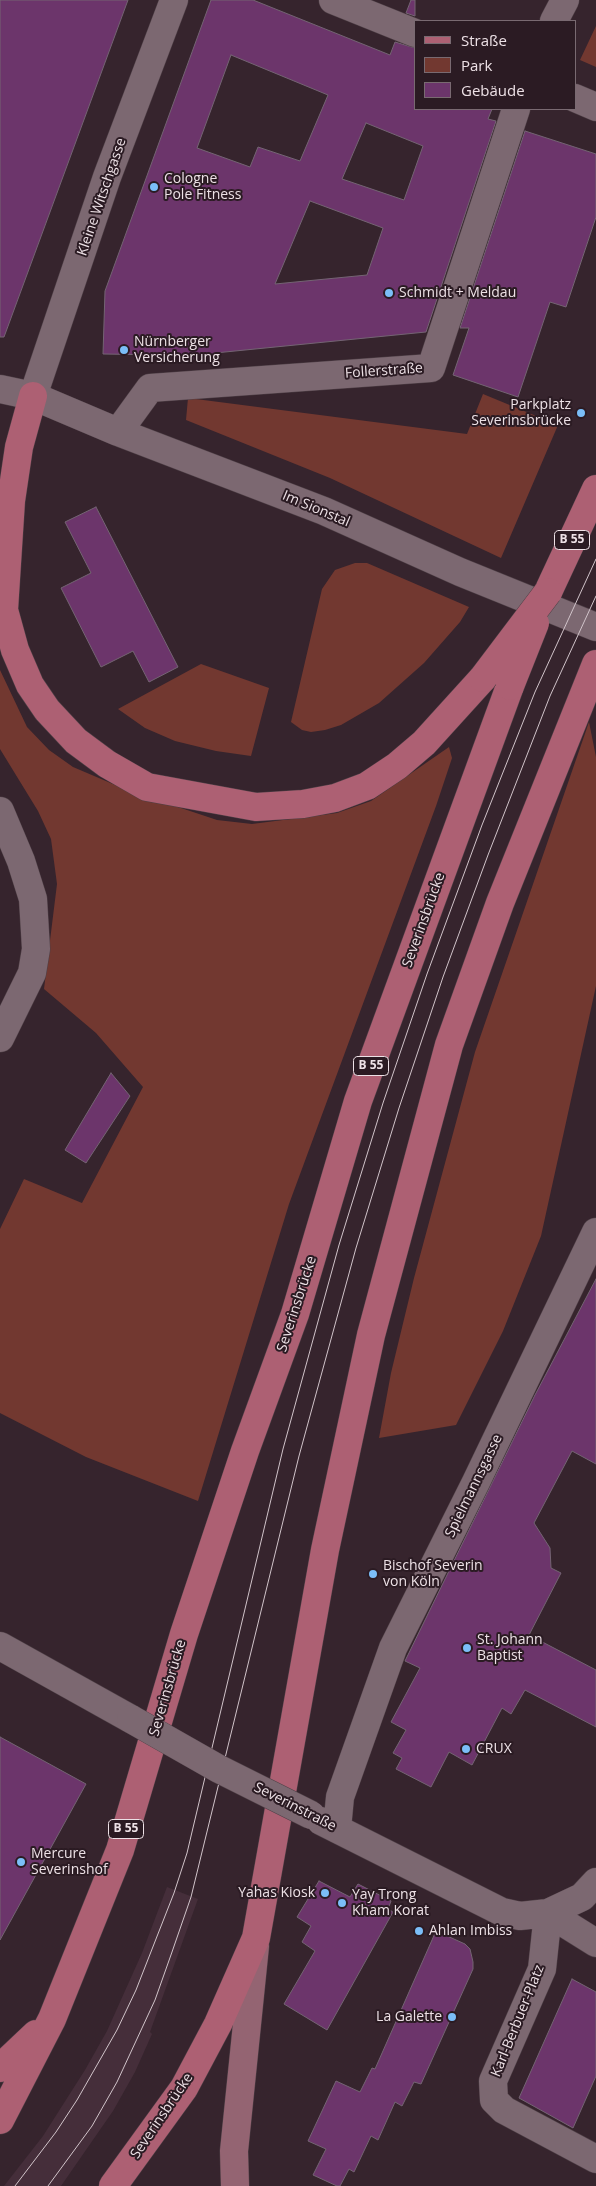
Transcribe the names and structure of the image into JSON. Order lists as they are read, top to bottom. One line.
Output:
{"streets":{"main road":["B 55","Severinsbrücke"],"street":["Kleine Witschgasse","Follerstraße","Im Sionstal","Spielmannsgasse","Severinstraße","Karl-Berbuer-Platz"]},"crossings":[["Kleine Witschgasse","Im Sionstal"],["Follerstraße","Im Sionstal"],["Spielmannsgasse","Severinstraße"],["Severinstraße","Karl-Berbuer-Platz"]],"places":["Cologne Pole Fitness","Schmidt + Meldau","Nürnberger Versicherung","Parkplatz Severinsbrücke","Bischof Severin von Köln","St. Johann Baptist","CRUX","Mercure Severinshof","Yahas Kiosk","Yay Trong Kham Korat","Ahlan Imbiss","La Galette"],"legend":["Straße","Park","Gebäude"]}
